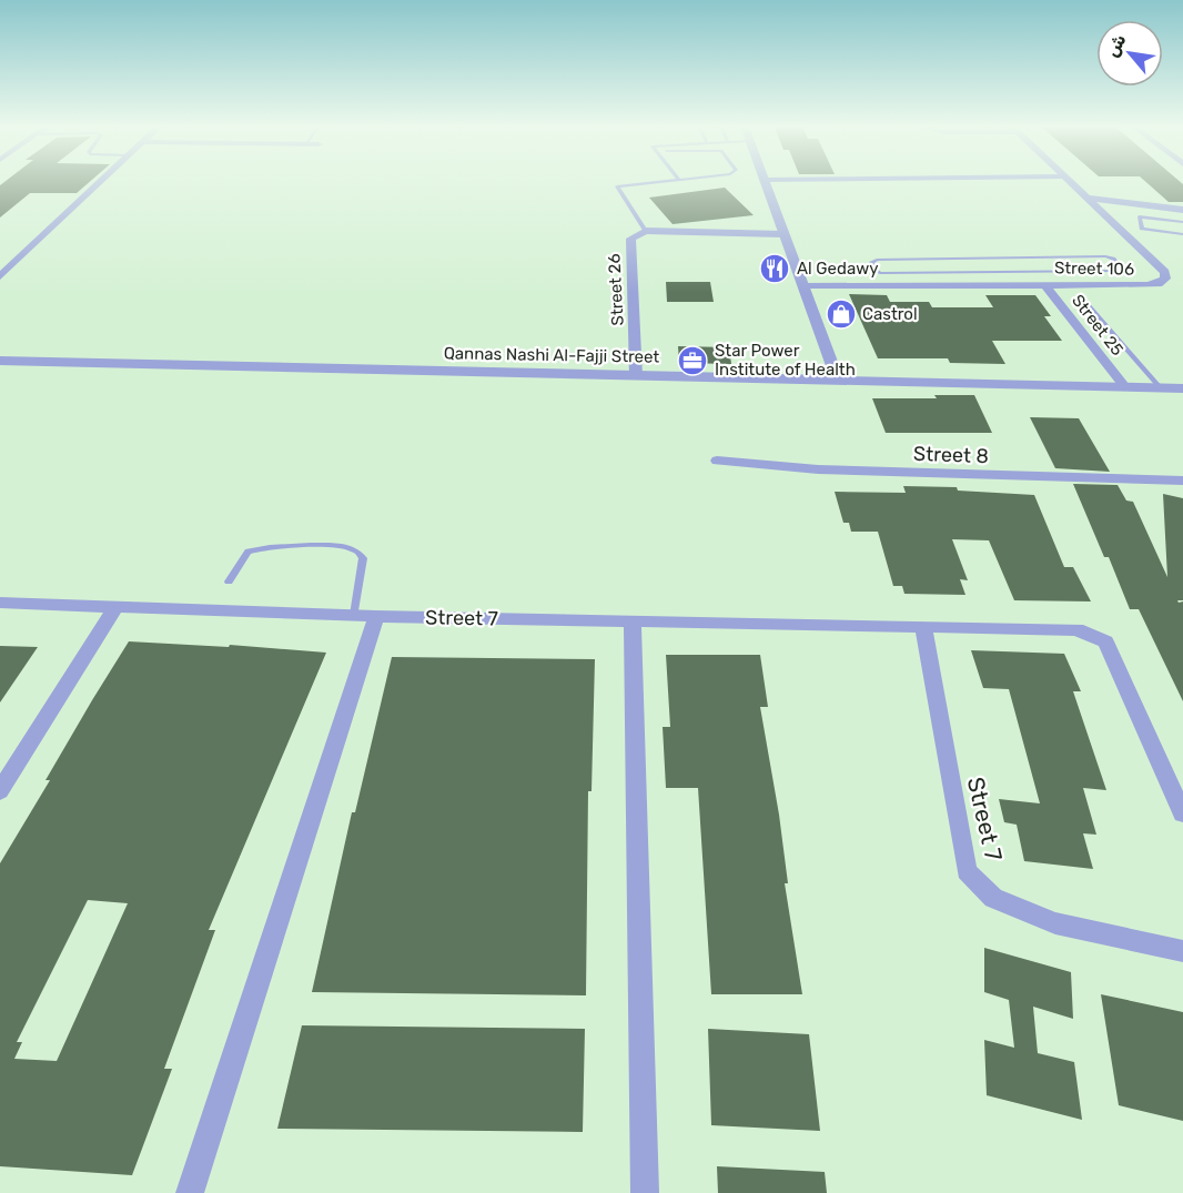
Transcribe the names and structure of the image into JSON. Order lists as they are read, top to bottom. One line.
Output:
{"streets":{"street":["Street 106","Street 26","Street 25","Qannas Nashi Al-Fajji Street","Street 8","Street 7"]},"crossings":[["Street 106","Street 25"],["Street 26","Qannas Nashi Al-Fajji Street"],["Street 25","Qannas Nashi Al-Fajji Street"]],"places":{"restaurant":["Al Gedawy"],"shop":["Castrol"],"office":["Star Power Institute of Health"]},"north":"top left"}
